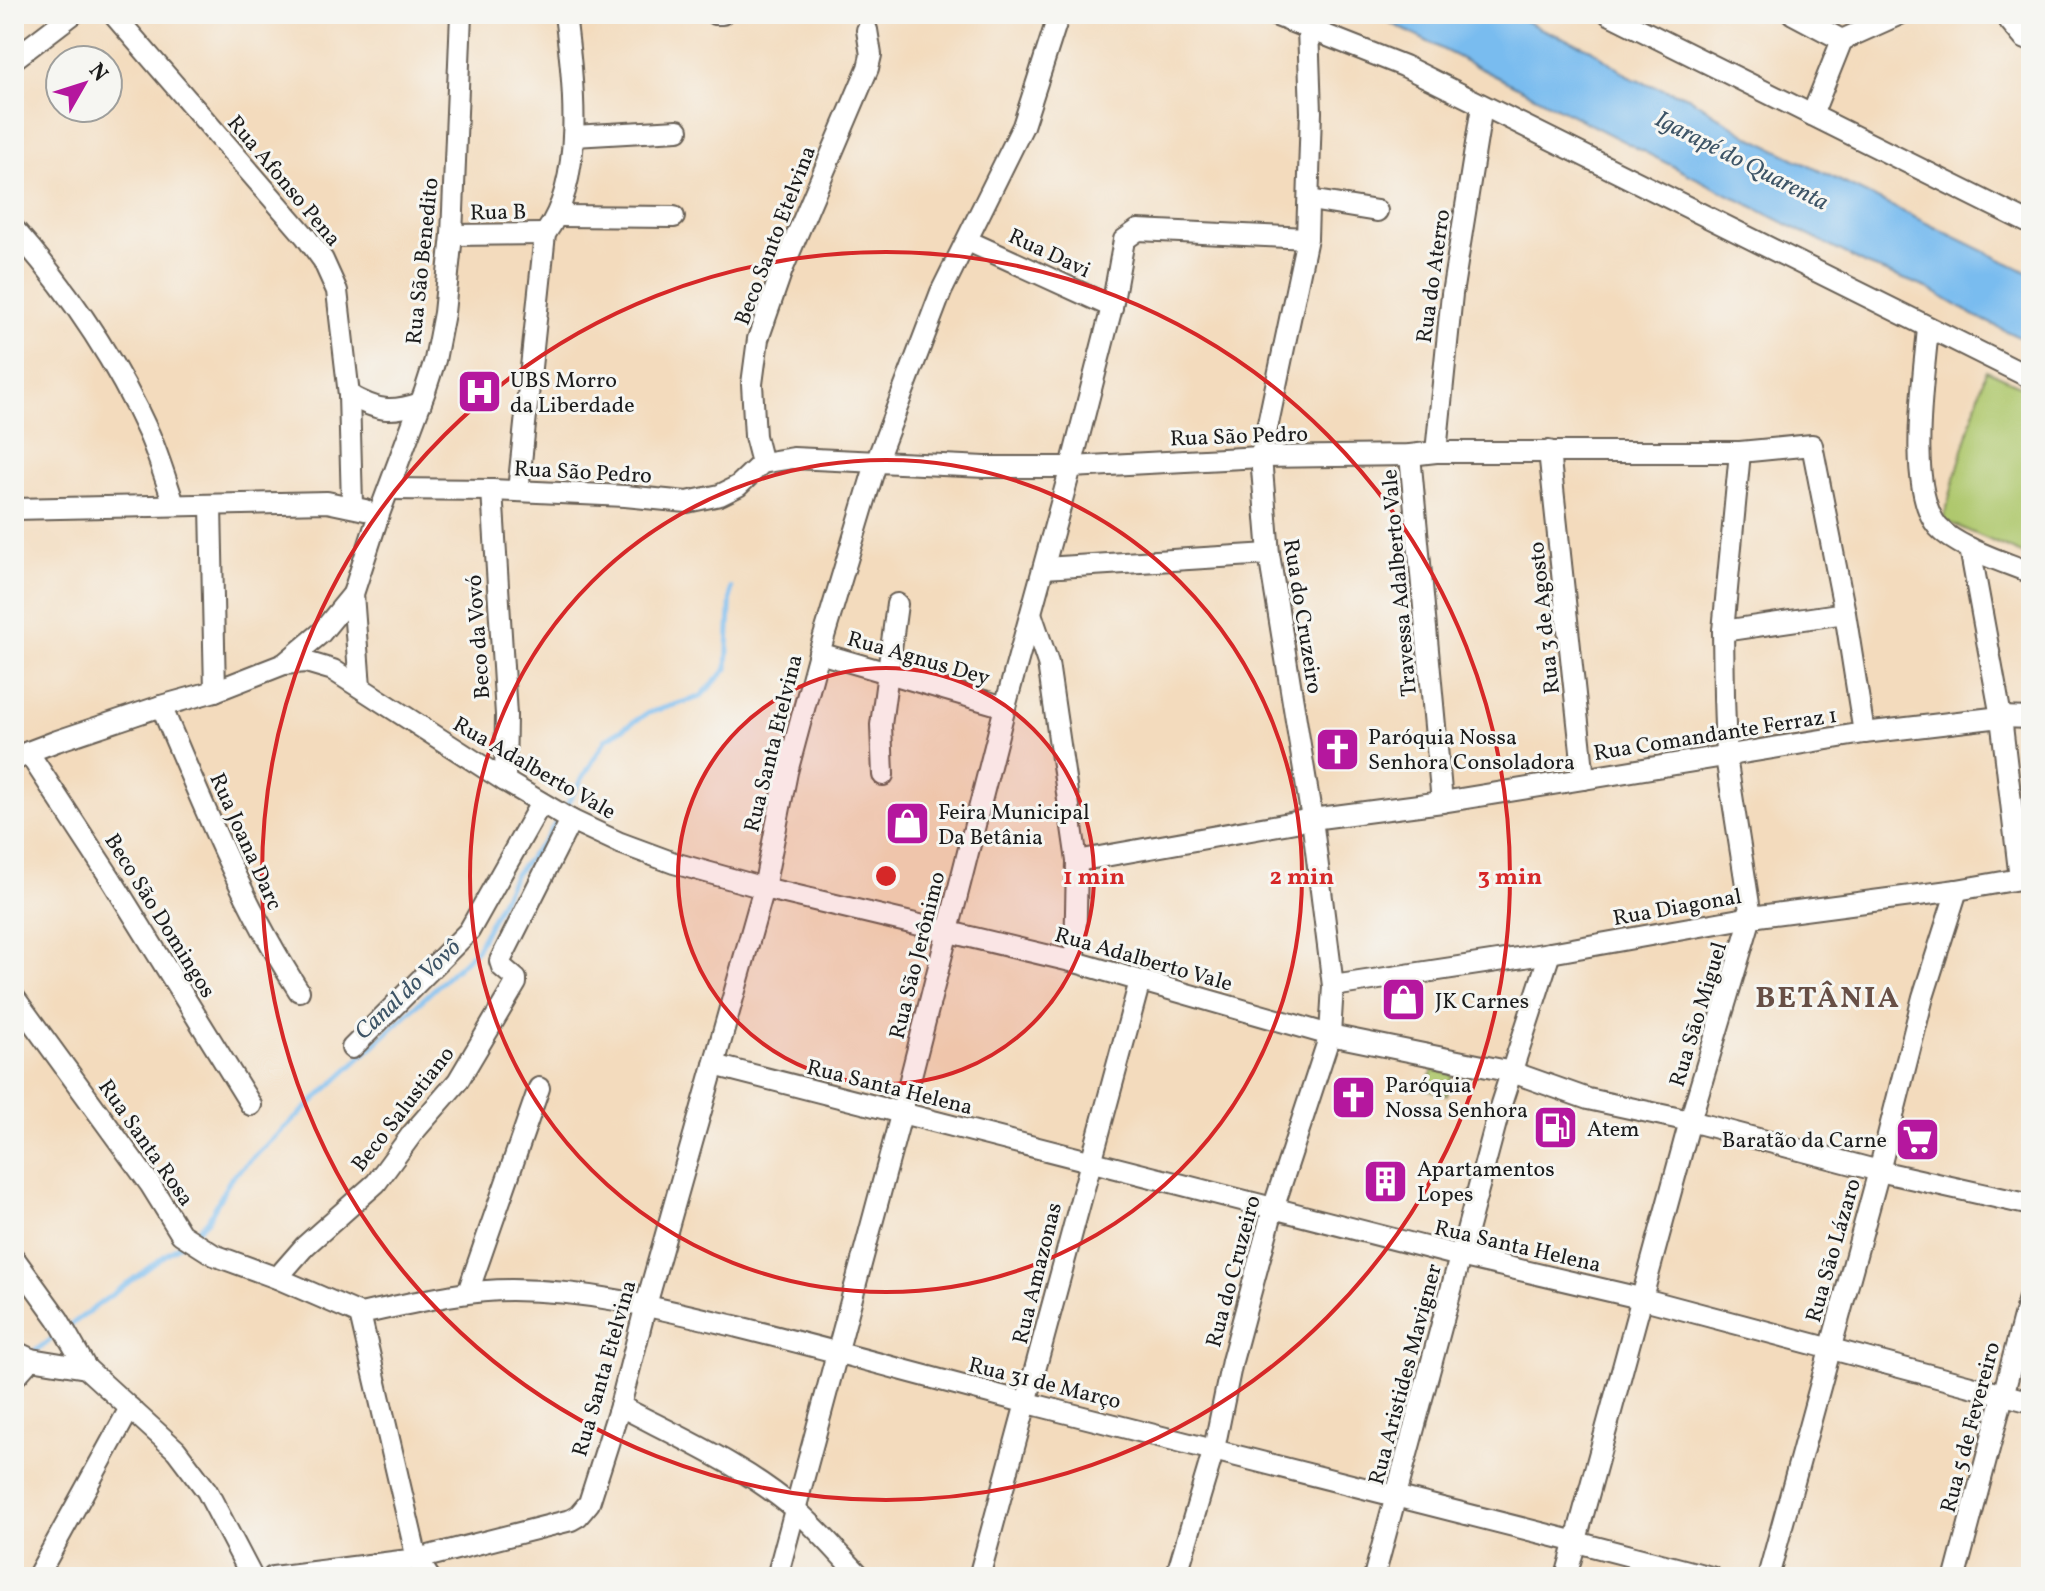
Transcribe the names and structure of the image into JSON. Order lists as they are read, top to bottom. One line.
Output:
{"streets":{"street":["Rua Afonso Pena","Rua B","Beco Santo Etelvina","Rua Davi","Rua São Benedito","Rua do Aterro","Rua São Pedro","Travessa Adalberto Vale","Rua do Cruzeiro","Rua 3 de Agosto","Beco da Vovó","Rua Agnus Dey","Rua Comandante Ferraz 1","Rua Santa Etelvina","Rua Adalberto Vale","Rua Joana Darc","Rua Diagonal","Beco São Domingos","Rua São Jerônimo","Rua São Miguel","Rua Santa Helena","Beco Salustiano","Rua Santa Rosa","Rua São Lázaro","Rua Amazonas","Rua Aristides Mavigner","Rua 31 de Março","Rua 5 de Fevereiro"]},"crossings":[["Rua B","Rua São Benedito"],["Beco Santo Etelvina","Rua São Pedro"],["Rua Davi","Rua Santa Etelvina"],["Rua Davi","Rua São Jerônimo"],["Rua São Benedito","Rua São Pedro"],["Rua São Benedito","Rua Adalberto Vale"],["Rua São Benedito","Rua Joana Darc"],["Rua São Benedito","Beco São Domingos"],["Rua do Aterro","Rua São Pedro"],["Rua São Pedro","Travessa Adalberto Vale"],["Rua São Pedro","Rua do Cruzeiro"],["Rua São Pedro","Rua 3 de Agosto"],["Rua São Pedro","Beco da Vovó"],["Rua São Pedro","Rua Comandante Ferraz 1"],["Rua São Pedro","Rua Santa Etelvina"],["Rua São Pedro","Rua São Jerônimo"],["Rua São Pedro","Rua São Miguel"],["Travessa Adalberto Vale","Rua Comandante Ferraz 1"],["Rua do Cruzeiro","Rua Comandante Ferraz 1"],["Rua do Cruzeiro","Rua Adalberto Vale"],["Rua do Cruzeiro","Rua Diagonal"],["Rua do Cruzeiro","Rua São Jerônimo"],["Rua do Cruzeiro","Rua Santa Helena"],["Rua do Cruzeiro","Rua 31 de Março"],["Rua 3 de Agosto","Rua Comandante Ferraz 1"],["Beco da Vovó","Rua Adalberto Vale"],["Rua Agnus Dey","Rua Santa Etelvina"],["Rua Agnus Dey","Rua São Jerônimo"],["Rua Comandante Ferraz 1","Rua São Miguel"],["Rua Santa Etelvina","Rua Adalberto Vale"],["Rua Santa Etelvina","Rua Santa Helena"],["Rua Santa Etelvina","Rua 31 de Março"],["Rua Adalberto Vale","Rua São Jerônimo"],["Rua Adalberto Vale","Rua São Miguel"],["Rua Adalberto Vale","Beco Salustiano"],["Rua Adalberto Vale","Rua São Lázaro"],["Rua Adalberto Vale","Rua Amazonas"],["Rua Adalberto Vale","Rua Aristides Mavigner"],["Rua Diagonal","Rua São Miguel"],["Rua Diagonal","Rua São Lázaro"],["Rua Diagonal","Rua Aristides Mavigner"],["Rua São Jerônimo","Rua Santa Helena"],["Rua São Jerônimo","Rua 31 de Março"],["Rua São Miguel","Rua Santa Helena"],["Rua São Miguel","Rua 31 de Março"],["Rua Santa Helena","Rua São Lázaro"],["Rua Santa Helena","Rua Amazonas"],["Rua Santa Helena","Rua Aristides Mavigner"],["Rua Santa Helena","Rua 5 de Fevereiro"],["Beco Salustiano","Rua Santa Rosa"],["Rua Santa Rosa","Rua 31 de Março"],["Rua Amazonas","Rua 31 de Março"],["Rua Aristides Mavigner","Rua 31 de Março"]],"districts":["BETÂNIA"],"water":["Igarapé do Quarenta","Canal do Vovô"],"places":{"hospital":["UBS Morro da Liberdade"],"church":["Paróquia Nossa Senhora Consoladora","Paróquia Nossa Senhora"],"shop":["Feira Municipal Da Betânia","JK Carnes"],"fuel station":["Atem"],"supermarket":["Baratão da Carne"],"building":["Apartamentos Lopes"]},"north":"top right","rings":["1 min","2 min","3 min"]}
